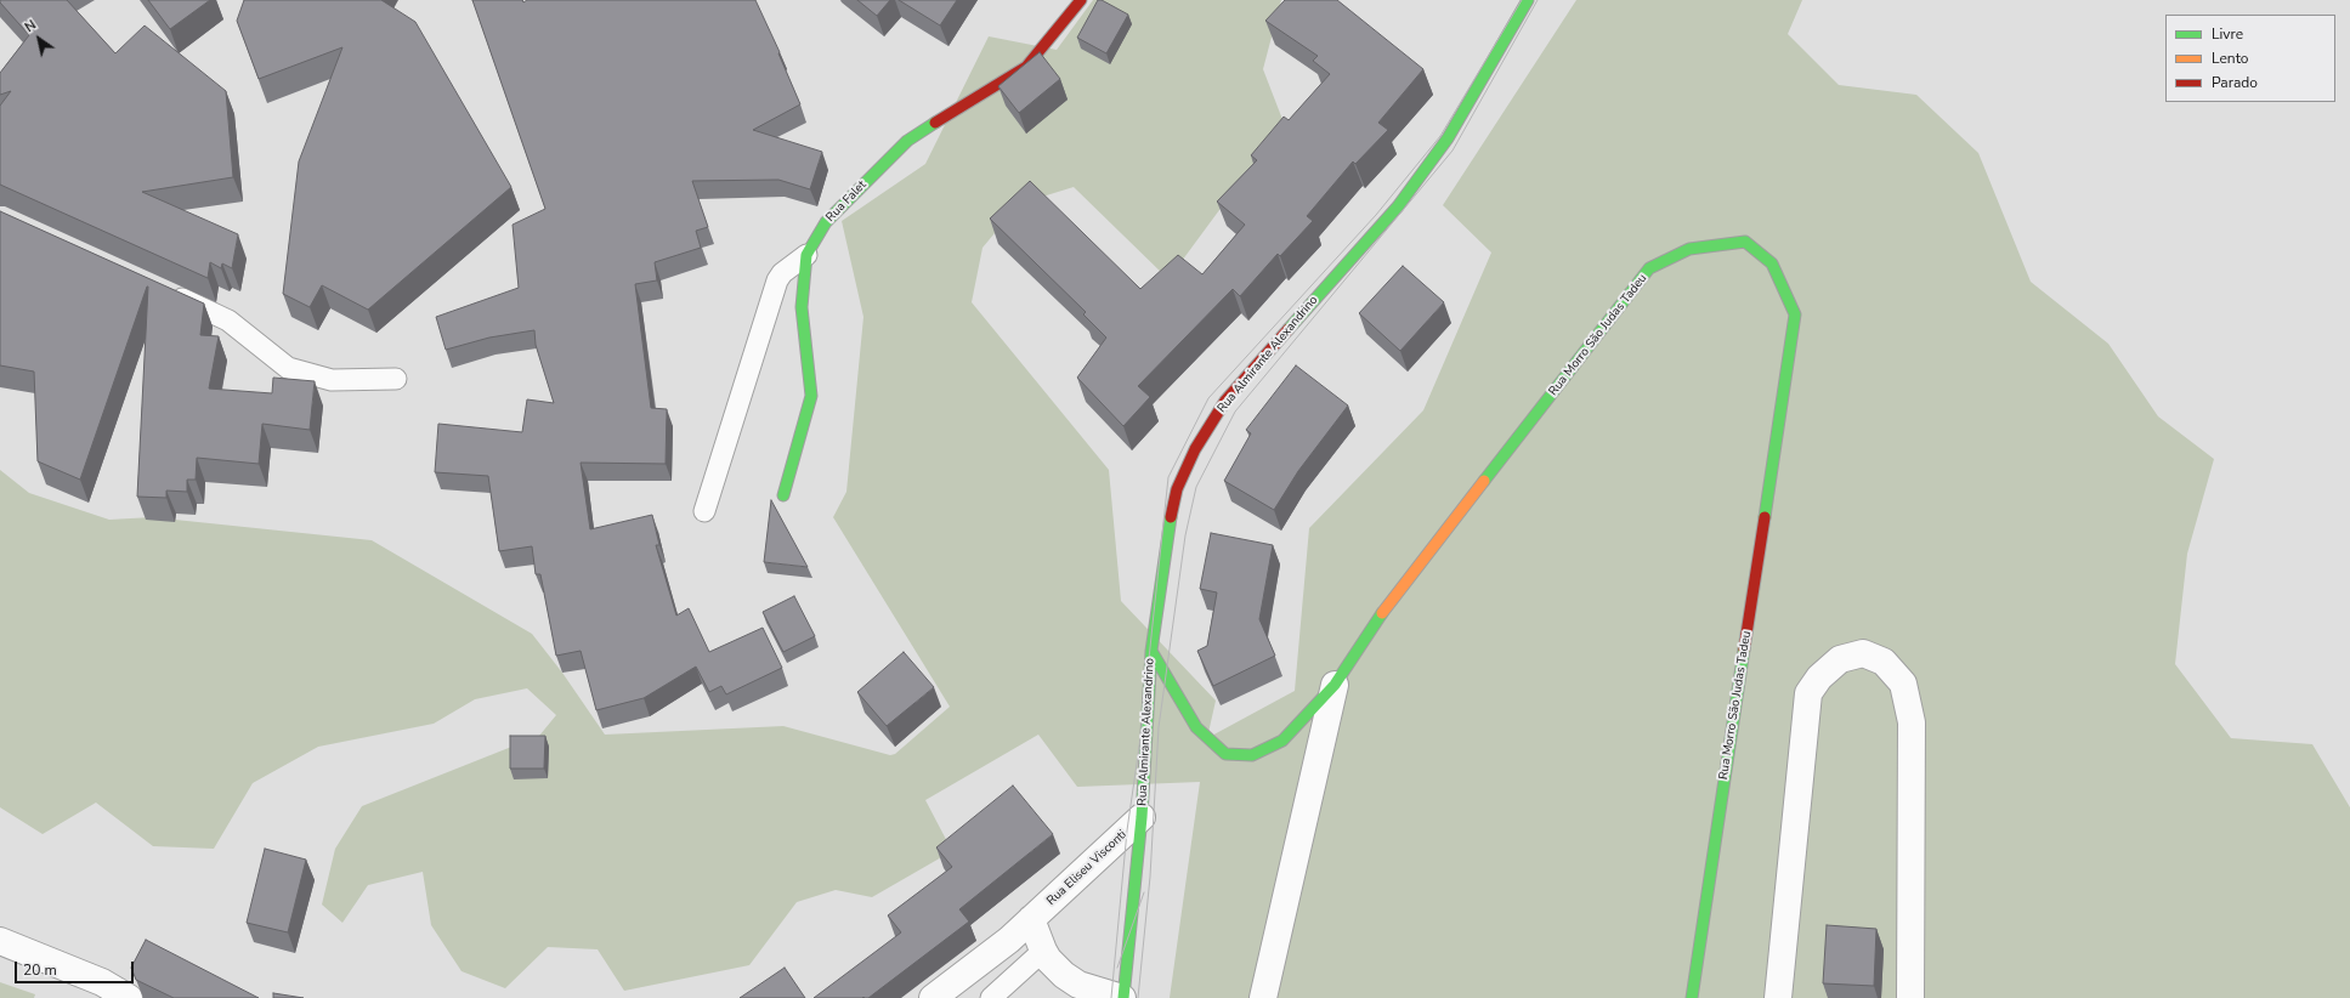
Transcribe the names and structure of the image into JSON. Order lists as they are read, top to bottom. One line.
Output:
{"streets":{"street":["Rua Falet","Rua Morro São Judas Tadeu","Rua Almirante Alexandrino","Rua Eliseu Visconti"]},"crossings":[["Rua Morro São Judas Tadeu","Rua Almirante Alexandrino"],["Rua Almirante Alexandrino","Rua Eliseu Visconti"]],"legend":["Livre","Lento","Parado"],"scale_bar":"20 m","north":"top left"}
